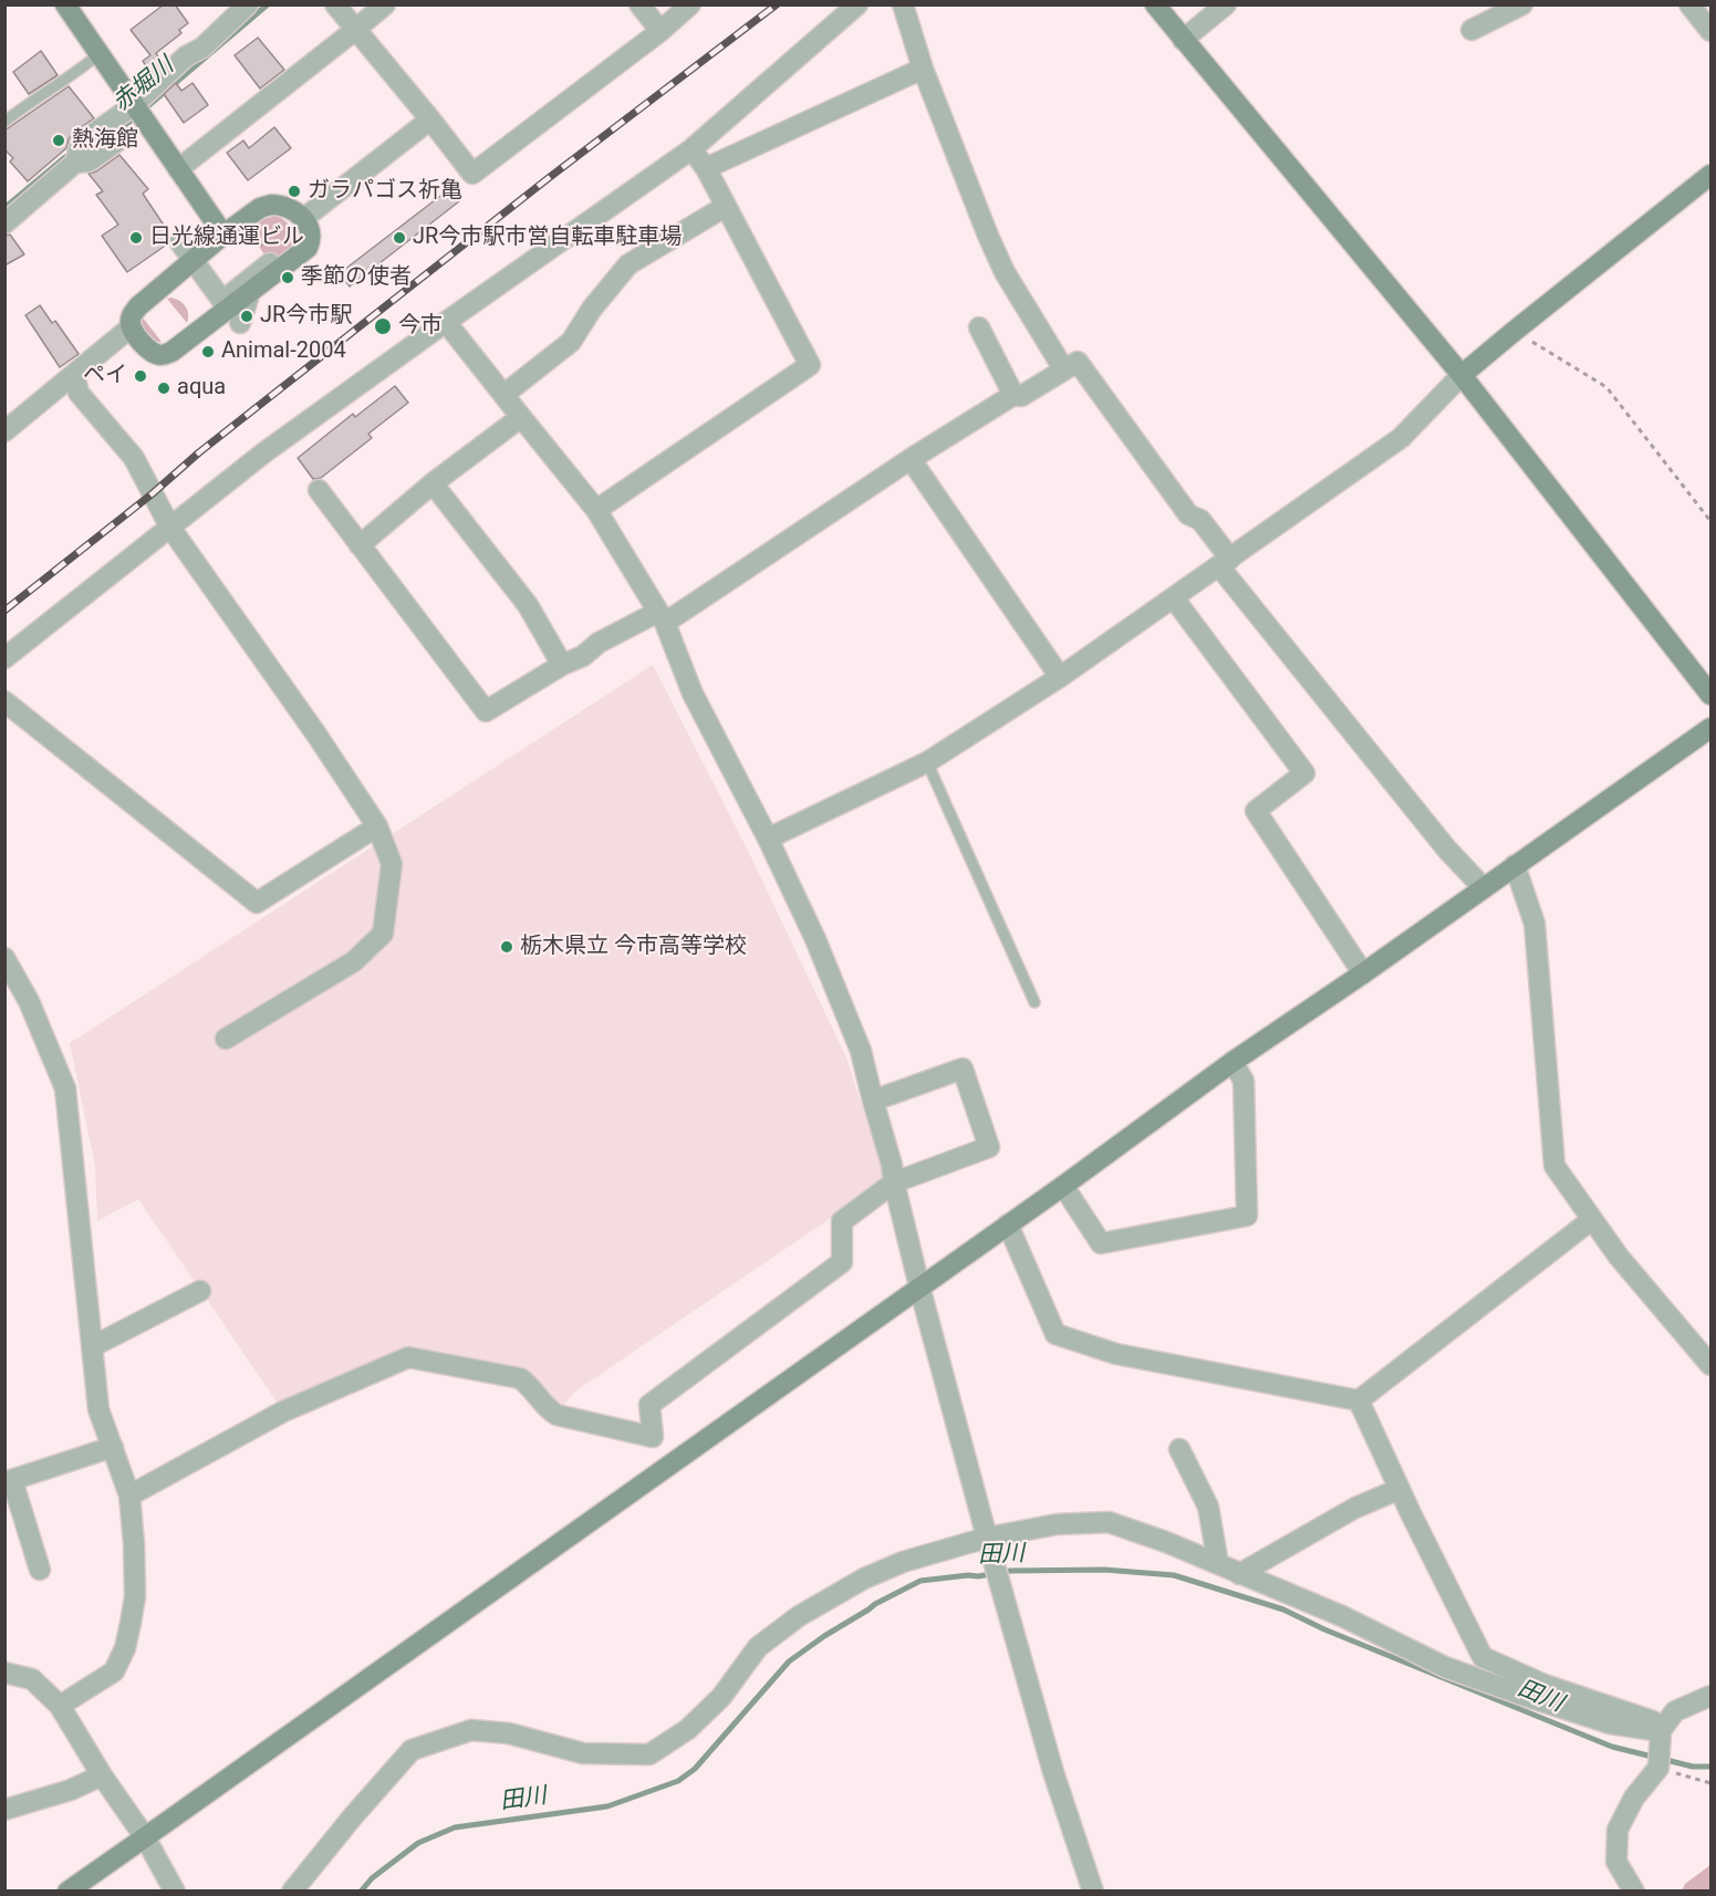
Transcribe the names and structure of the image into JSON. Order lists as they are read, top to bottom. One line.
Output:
{"water":["赤堀川","田川"],"places":["熱海館","ガラパゴス祈亀","日光線通運ビル","JR今市駅市営自転車駐車場","季節の使者","JR今市駅","今市","Animal-2004","ペイ","aqua","栃木県立 今市高等学校"]}
